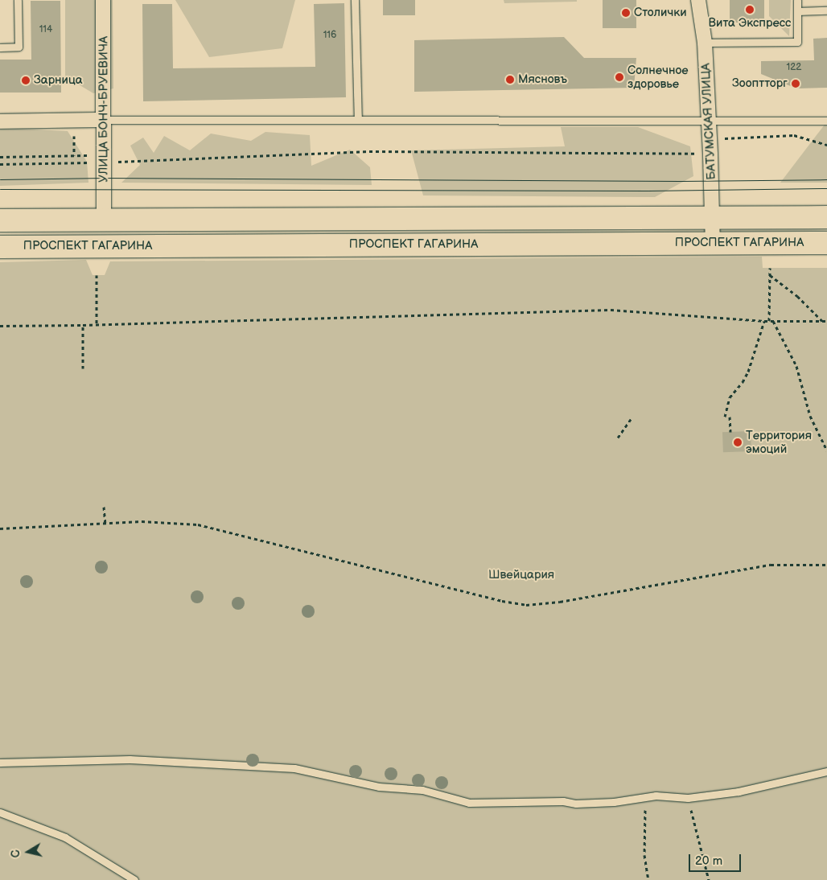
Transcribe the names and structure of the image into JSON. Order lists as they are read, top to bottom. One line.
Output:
{"streets":{"main road":["ПРОСПЕКТ ГАГАРИНА"],"street":["УЛИЦА БОНЧ-БРУЕВИЧА","БАТУМСКАЯ УЛИЦА"]},"crossings":[["УЛИЦА БОНЧ-БРУЕВИЧА","ПРОСПЕКТ ГАГАРИНА"],["БАТУМСКАЯ УЛИЦА","ПРОСПЕКТ ГАГАРИНА"]],"parks":["Швейцария"],"places":["Вита Экспресс","Столички","Солнечное здоровье","Мясновъ","Зарница","Зооптторг","Территория эмоций"],"house_numbers":["114","116","122"],"scale_bar":"20 m","north":"left"}
